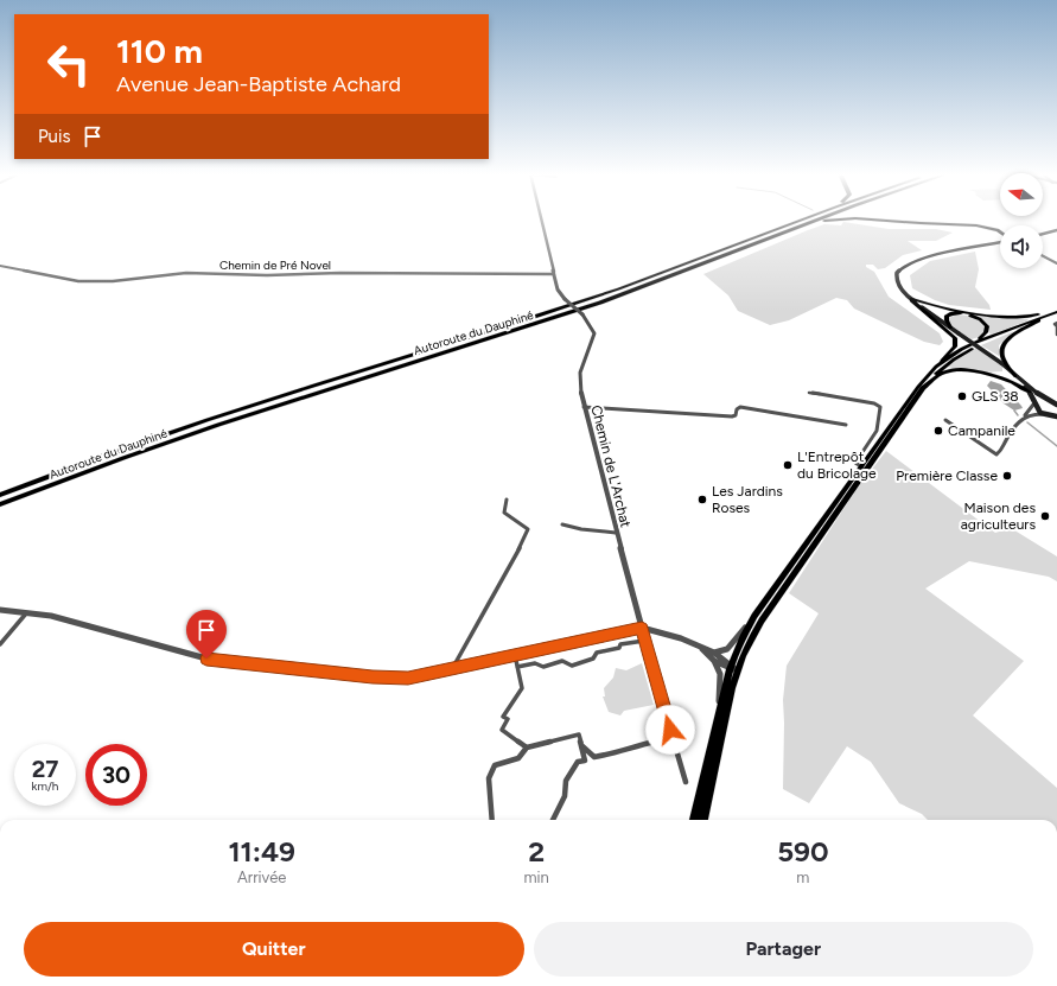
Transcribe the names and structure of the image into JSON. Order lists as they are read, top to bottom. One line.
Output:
{"streets":{"highway":["Autoroute du Dauphiné"],"street":["Chemin de Pré Novel","Chemin de L'Archat"]},"crossings":[["Chemin de Pré Novel","Chemin de L'Archat"]],"places":["GLS 38","Campanile","L'Entrepôt du Bricolage","Première Classe","Les Jardins Roses","Maison des agriculteurs"],"north":"left","page":{"turn":["110 m","Avenue Jean-Baptiste Achard"],"then":"Puis","speed":"27 km/h","limit":"30","eta":["11:49","Arrivée","2","min","590","m"],"buttons":["Quitter","Partager"]}}
